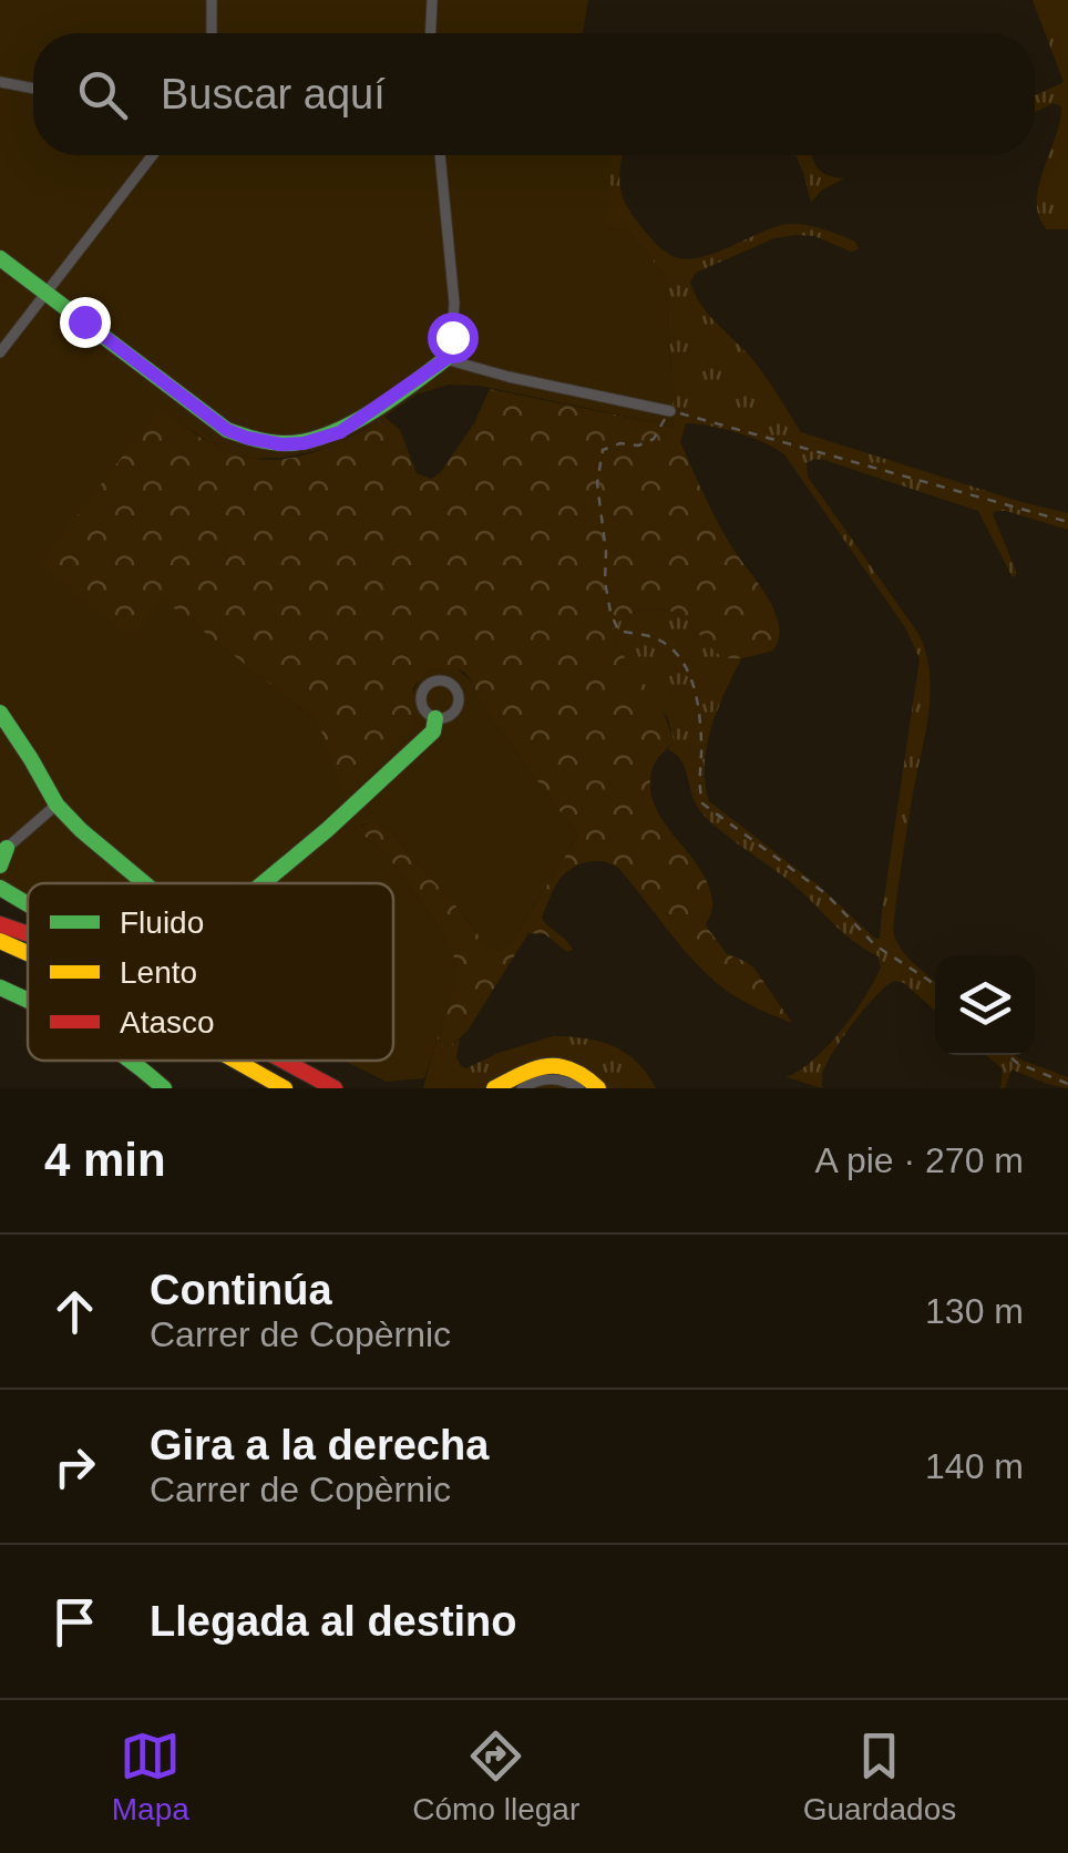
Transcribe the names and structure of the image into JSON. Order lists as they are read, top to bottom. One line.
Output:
{"legend":["Fluido","Lento","Atasco"],"page":{"search":"Buscar aquí","heading":["4 min","A pie · 270 m"],"list":[["Continúa","Carrer de Copèrnic","130 m"],["Gira a la derecha","Carrer de Copèrnic","140 m"],"Llegada al destino"],"nav":["Mapa","Cómo llegar","Guardados"]}}
